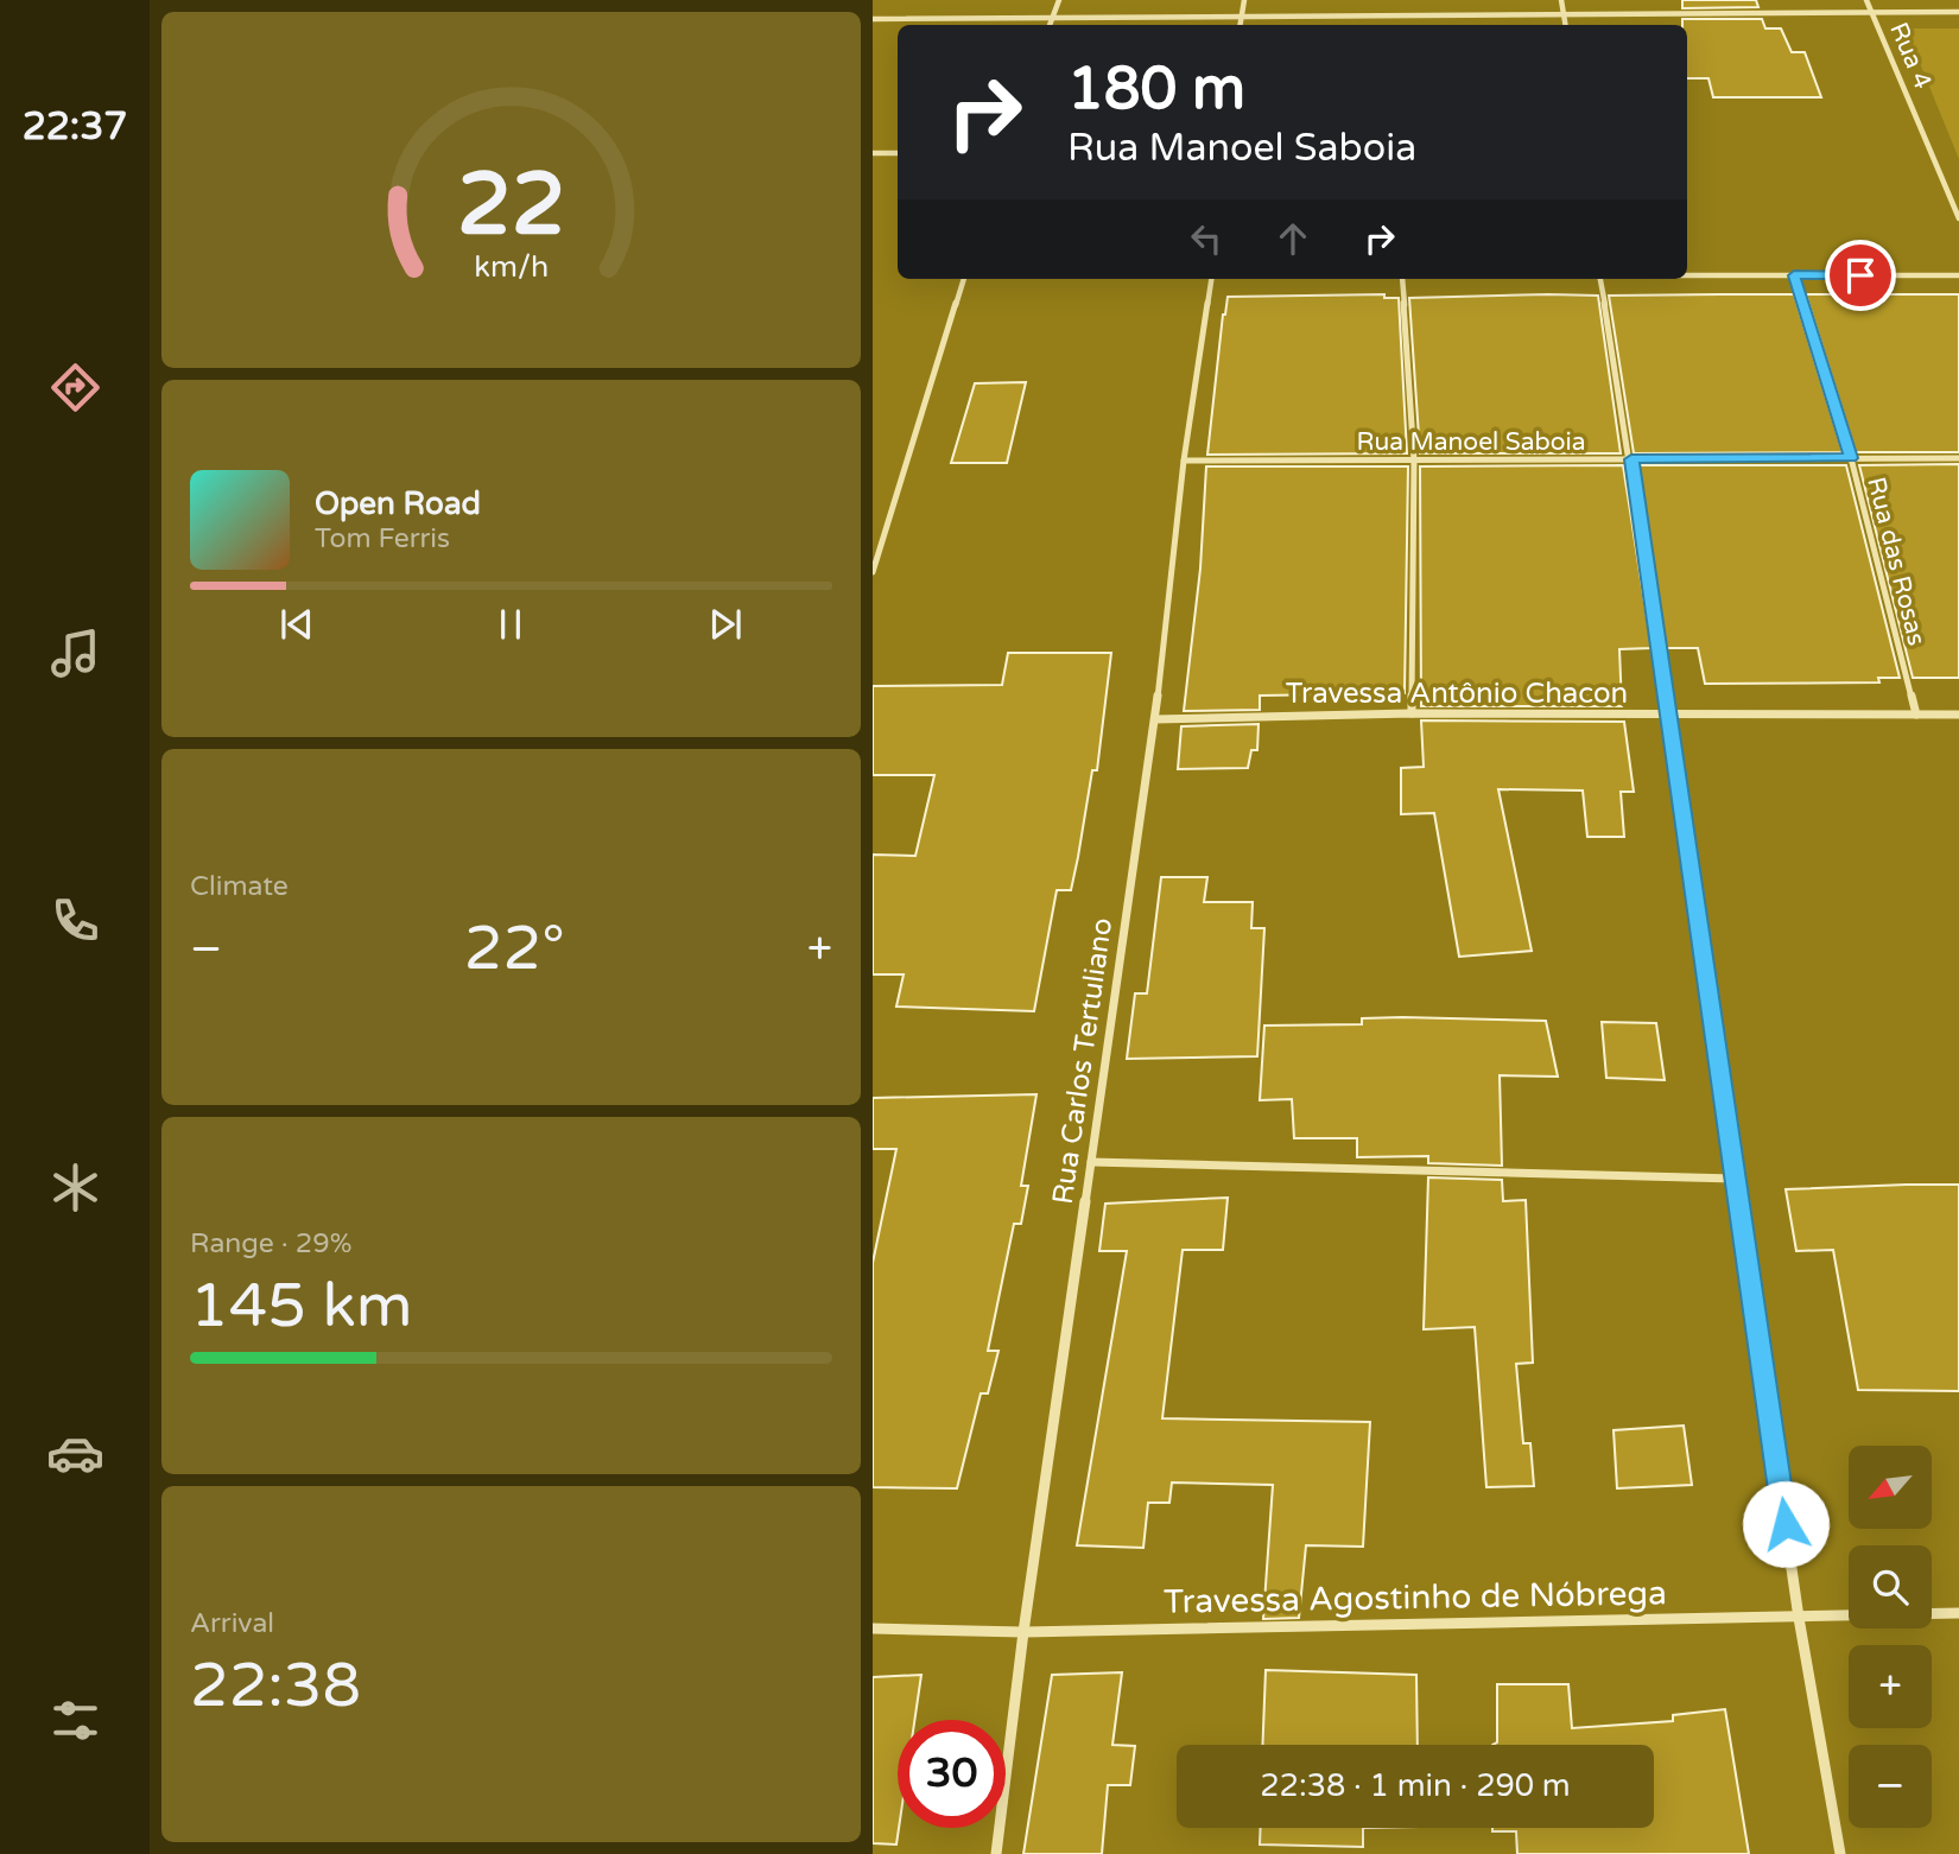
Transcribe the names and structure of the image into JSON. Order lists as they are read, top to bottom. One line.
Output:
{"streets":{"street":["Rua 4","Rua Manoel Saboia","Rua das Rosas","Travessa Antônio Chacon","Rua Carlos Tertuliano","Travessa Agostinho de Nóbrega"]},"crossings":[["Rua Manoel Saboia","Rua das Rosas"],["Rua Manoel Saboia","Rua Carlos Tertuliano"],["Rua das Rosas","Travessa Antônio Chacon"],["Travessa Antônio Chacon","Rua Carlos Tertuliano"],["Rua Carlos Tertuliano","Travessa Agostinho de Nóbrega"]],"north":"bottom left","page":{"tabs":"22:37","turn":["180 m","Rua Manoel Saboia"],"song":["Open Road","Tom Ferris"],"tile":["Climate",["Range · 29%","145 km"],["Arrival","22:38"]],"heat":["−","22°","+"],"map_buttons":["+","−"],"limit":"30","trip":"22:38 · 1 min · 290 m","gauge":["22","km/h"]}}
